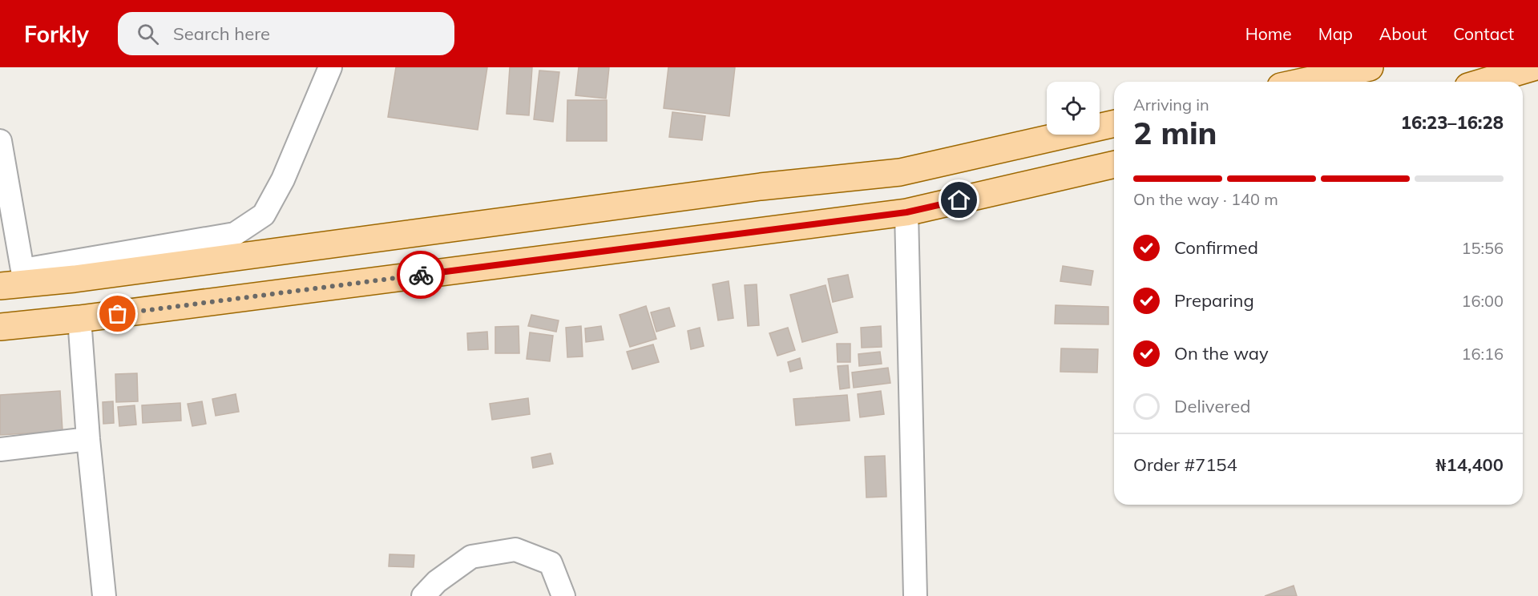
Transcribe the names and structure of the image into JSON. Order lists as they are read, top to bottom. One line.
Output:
{"page":{"header":"Forkly","search":"Search here","nav":["Home","Map","About","Contact"],"heading":["2 min","Arriving in","16:23–16:28"],"panel":["Order #7154","₦14,400"],"bar":"On the way · 140 m","list":[["Confirmed","15:56"],["Preparing","16:00"],["On the way","16:16"],"Delivered"]}}
